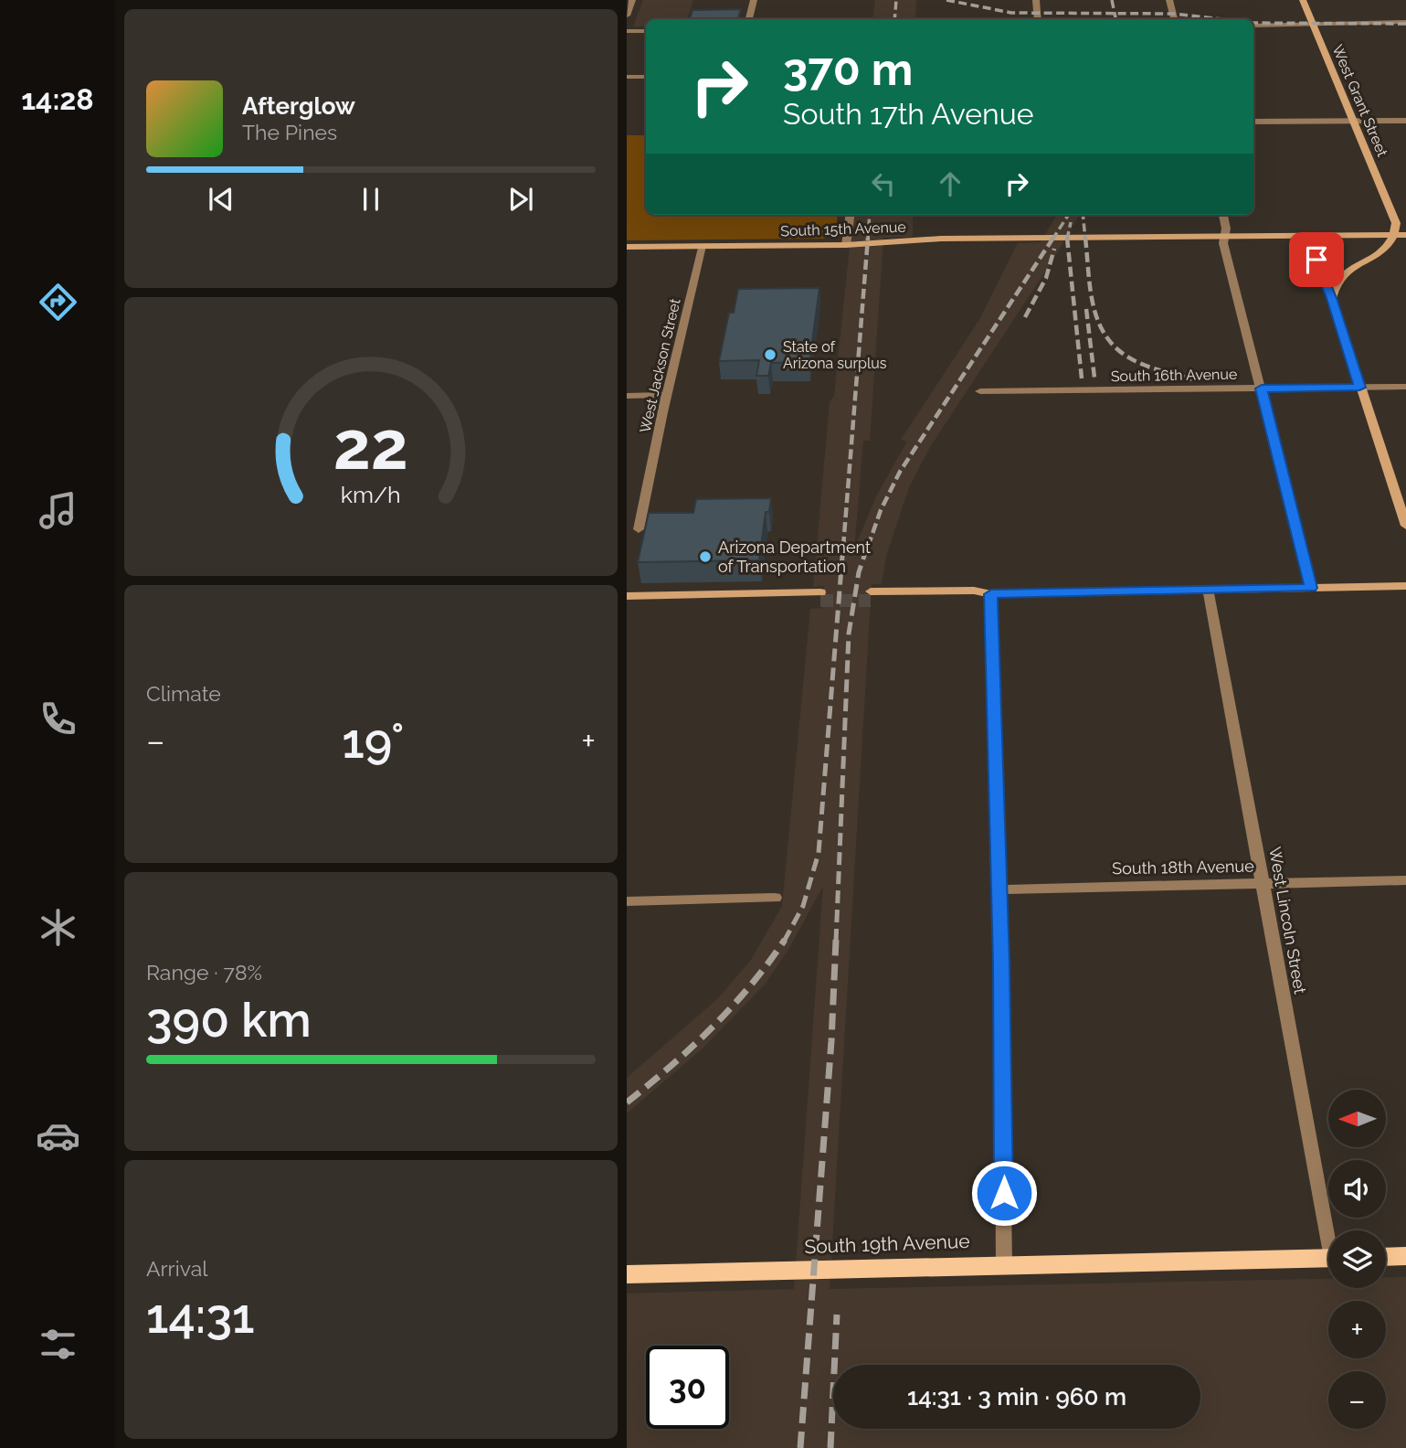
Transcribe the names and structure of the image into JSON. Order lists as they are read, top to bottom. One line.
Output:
{"streets":{"main road":["West Grant Street","South 15th Avenue","South 19th Avenue"],"street":["West Jackson Street","South 16th Avenue","South 18th Avenue","West Lincoln Street"]},"crossings":[["West Grant Street","South 15th Avenue"],["South 15th Avenue","West Jackson Street"],["South 18th Avenue","West Lincoln Street"]],"places":["State of Arizona surplus","Arizona Department of Transportation"],"north":"left","page":{"tabs":"14:28","turn":["370 m","South 17th Avenue"],"song":["Afterglow","The Pines"],"tile":["Climate",["Range · 78%","390 km"],["Arrival","14:31"]],"heat":["−","19°","+"],"map_buttons":["+","−"],"limit":"30","trip":"14:31 · 3 min · 960 m","gauge":["22","km/h"]}}
